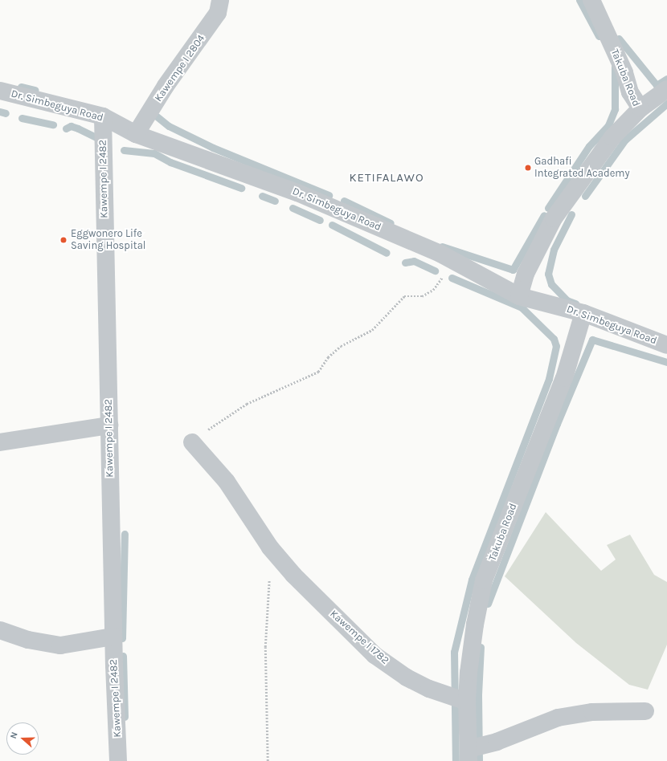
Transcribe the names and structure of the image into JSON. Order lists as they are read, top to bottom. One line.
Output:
{"streets":{"street":["Kawempe I 2804","Takuba Road","Dr. Simbeguya Road","Kawempe I 2482","Kawempe I 1782"]},"crossings":[["Kawempe I 2804","Dr. Simbeguya Road"],["Takuba Road","Dr. Simbeguya Road"],["Takuba Road","Kawempe I 1782"],["Dr. Simbeguya Road","Kawempe I 2482"]],"districts":["KETIFALAWO"],"places":["Gadhafi Integrated Academy","Eggwonero Life Saving Hospital"],"north":"left"}
